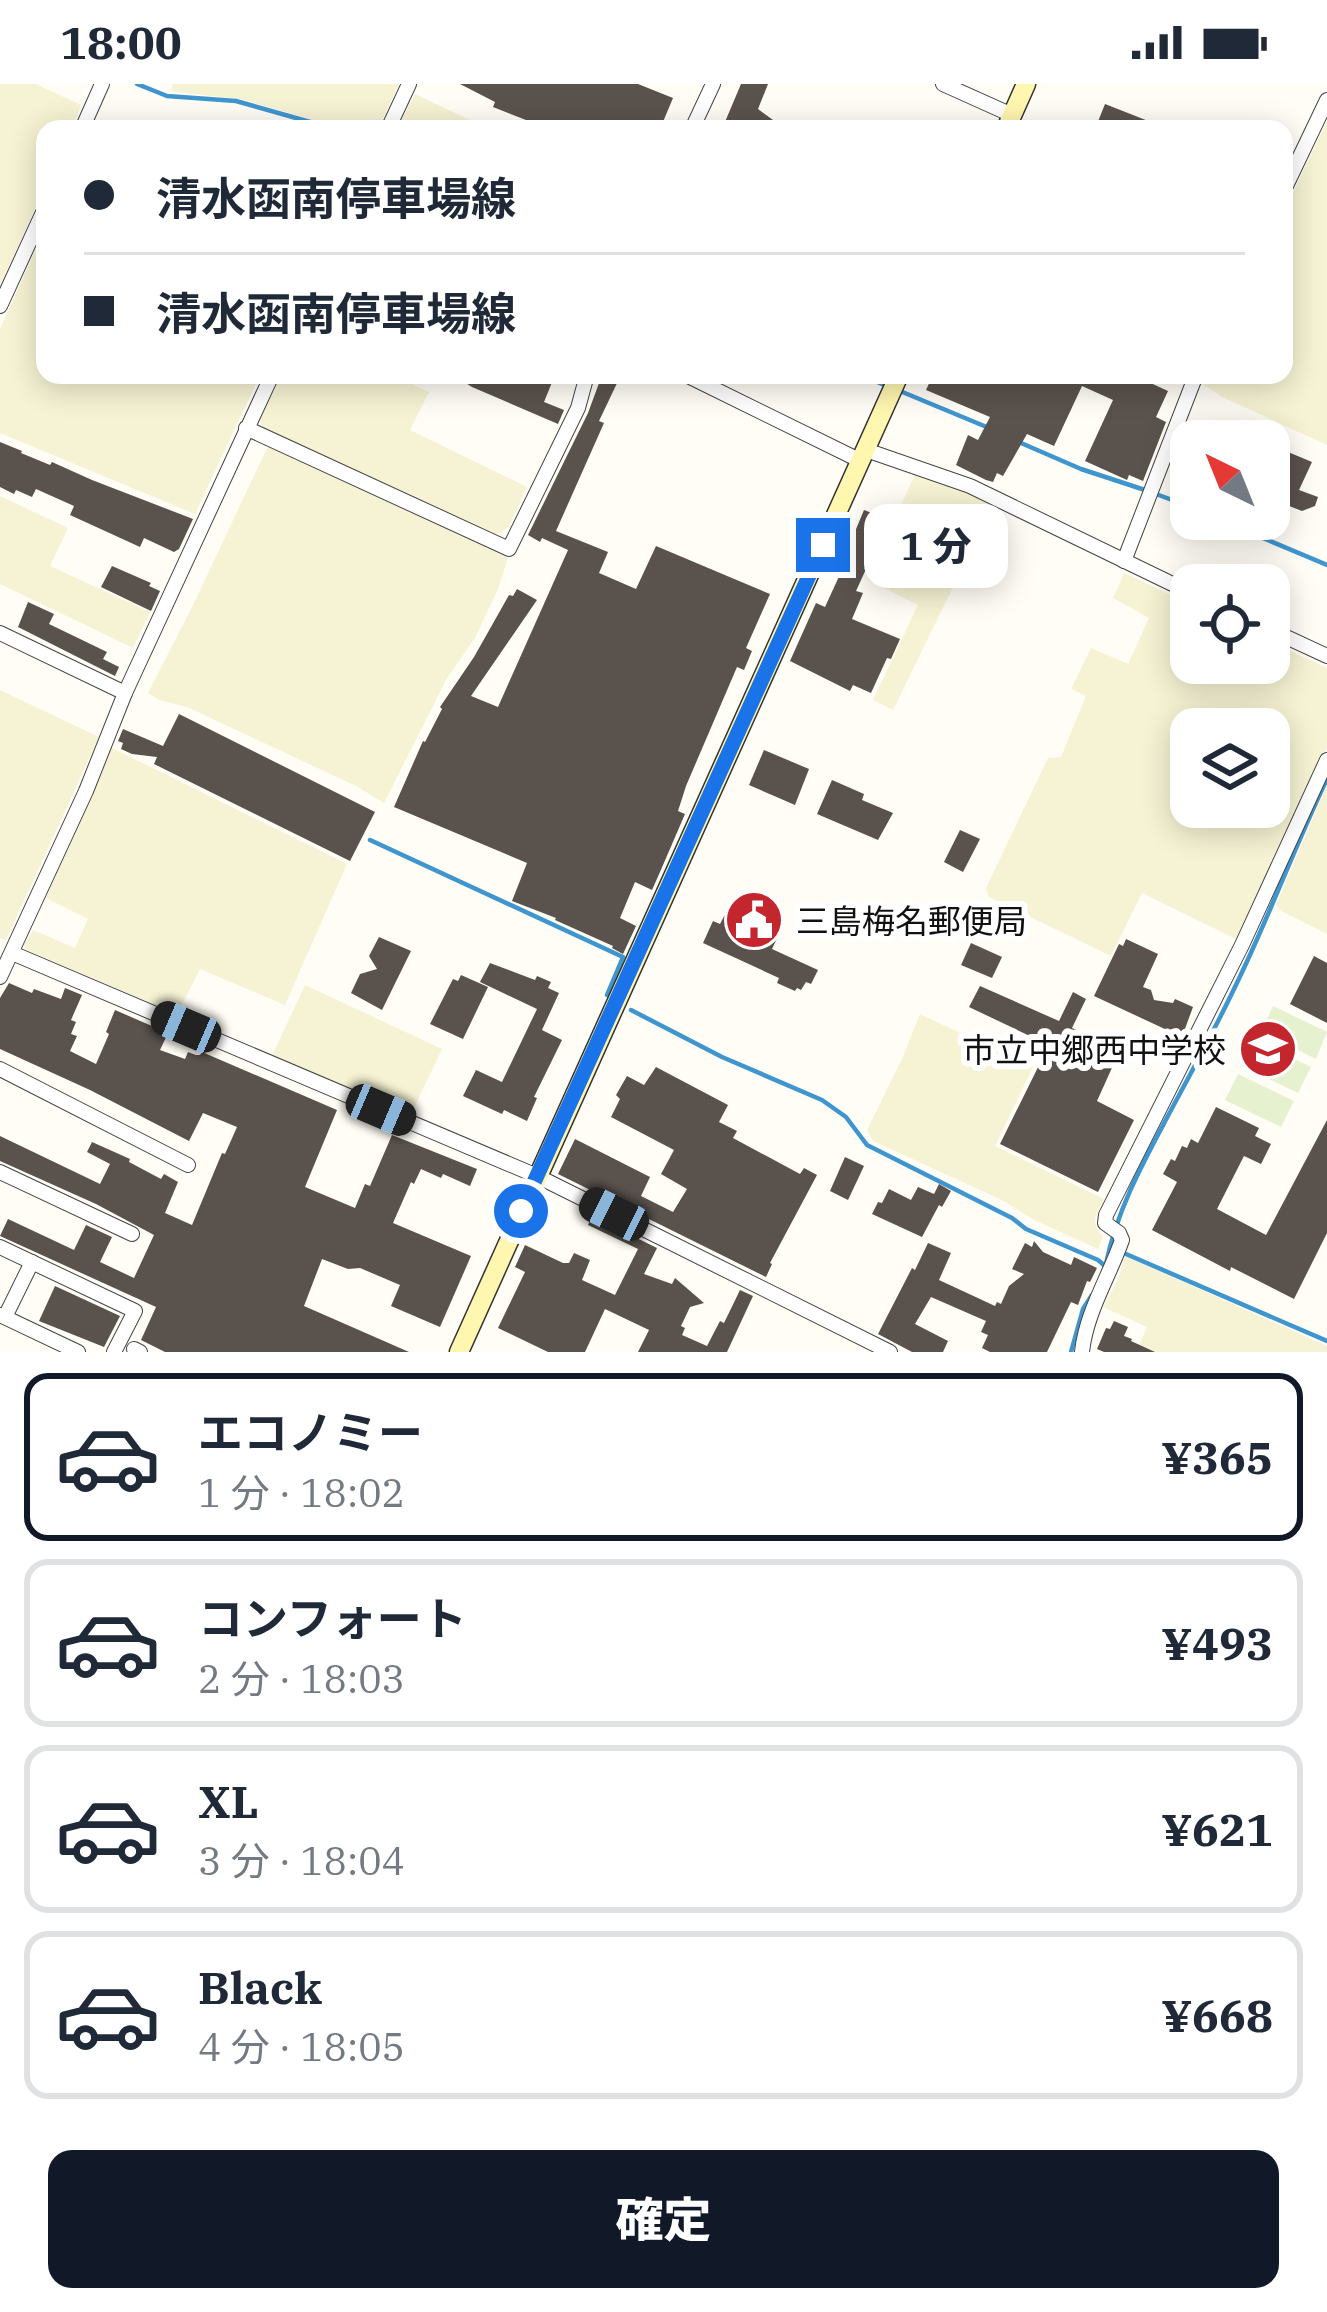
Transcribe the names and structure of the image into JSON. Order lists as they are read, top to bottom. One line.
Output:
{"places":{"public building":["三島梅名郵便局"],"school or university":["市立中郷西中学校"]},"north":"top left","page":{"status":"18:00","banner":["清水函南停車場線","清水函南停車場線"],"bubble":"1 分","list":[{"name":"エコノミー","note":"1 分 · 18:02","value":"¥365"},{"name":"コンフォート","note":"2 分 · 18:03","value":"¥493"},{"name":"XL","note":"3 分 · 18:04","value":"¥621"},{"name":"Black","note":"4 分 · 18:05","value":"¥668"}],"buttons":"確定"}}
